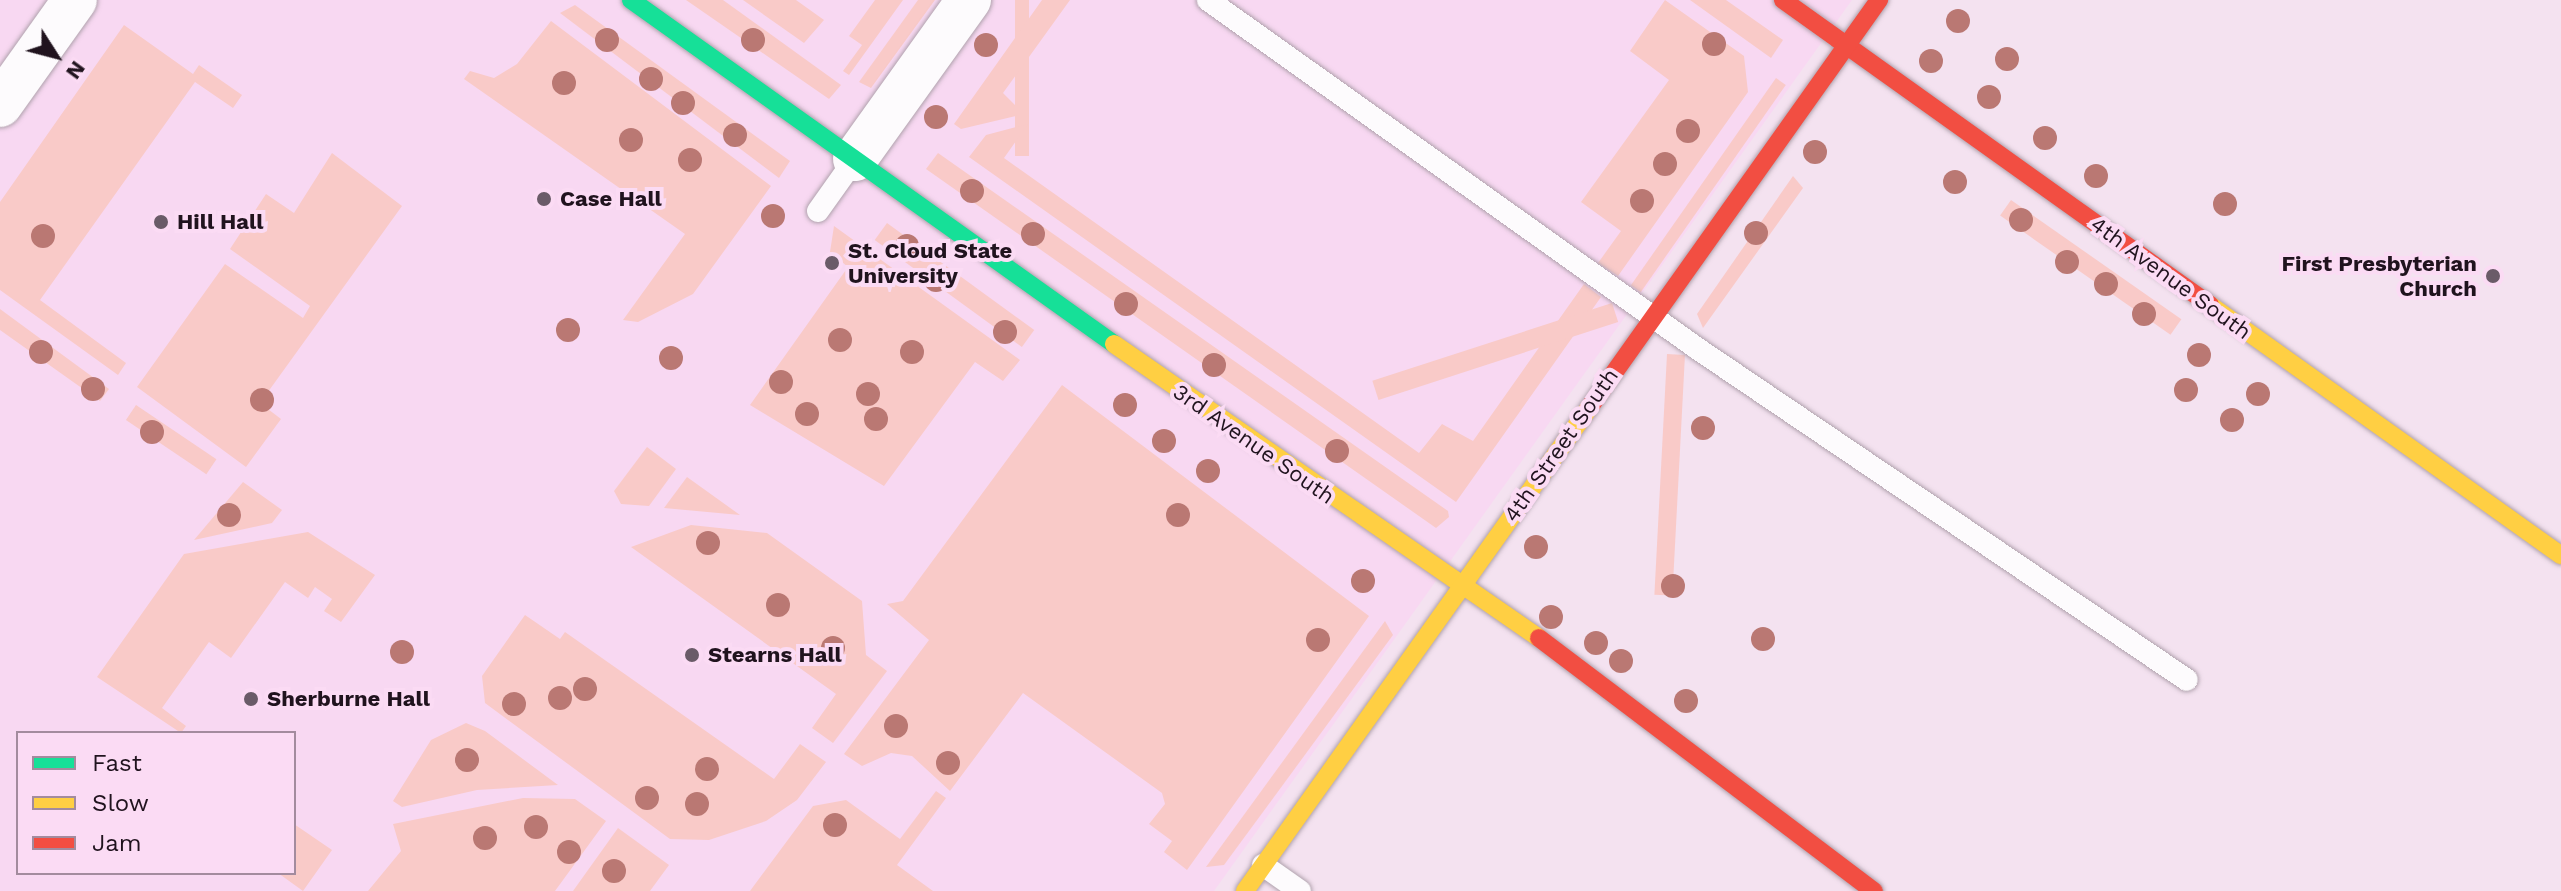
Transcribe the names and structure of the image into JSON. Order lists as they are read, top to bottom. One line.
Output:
{"streets":{"street":["4th Avenue South","3rd Avenue South","4th Street South"]},"crossings":[["4th Avenue South","4th Street South"],["3rd Avenue South","4th Street South"]],"places":["Case Hall","Hill Hall","St. Cloud State University","First Presbyterian Church","Stearns Hall","Sherburne Hall"],"legend":["Fast","Slow","Jam"],"north":"bottom right"}
